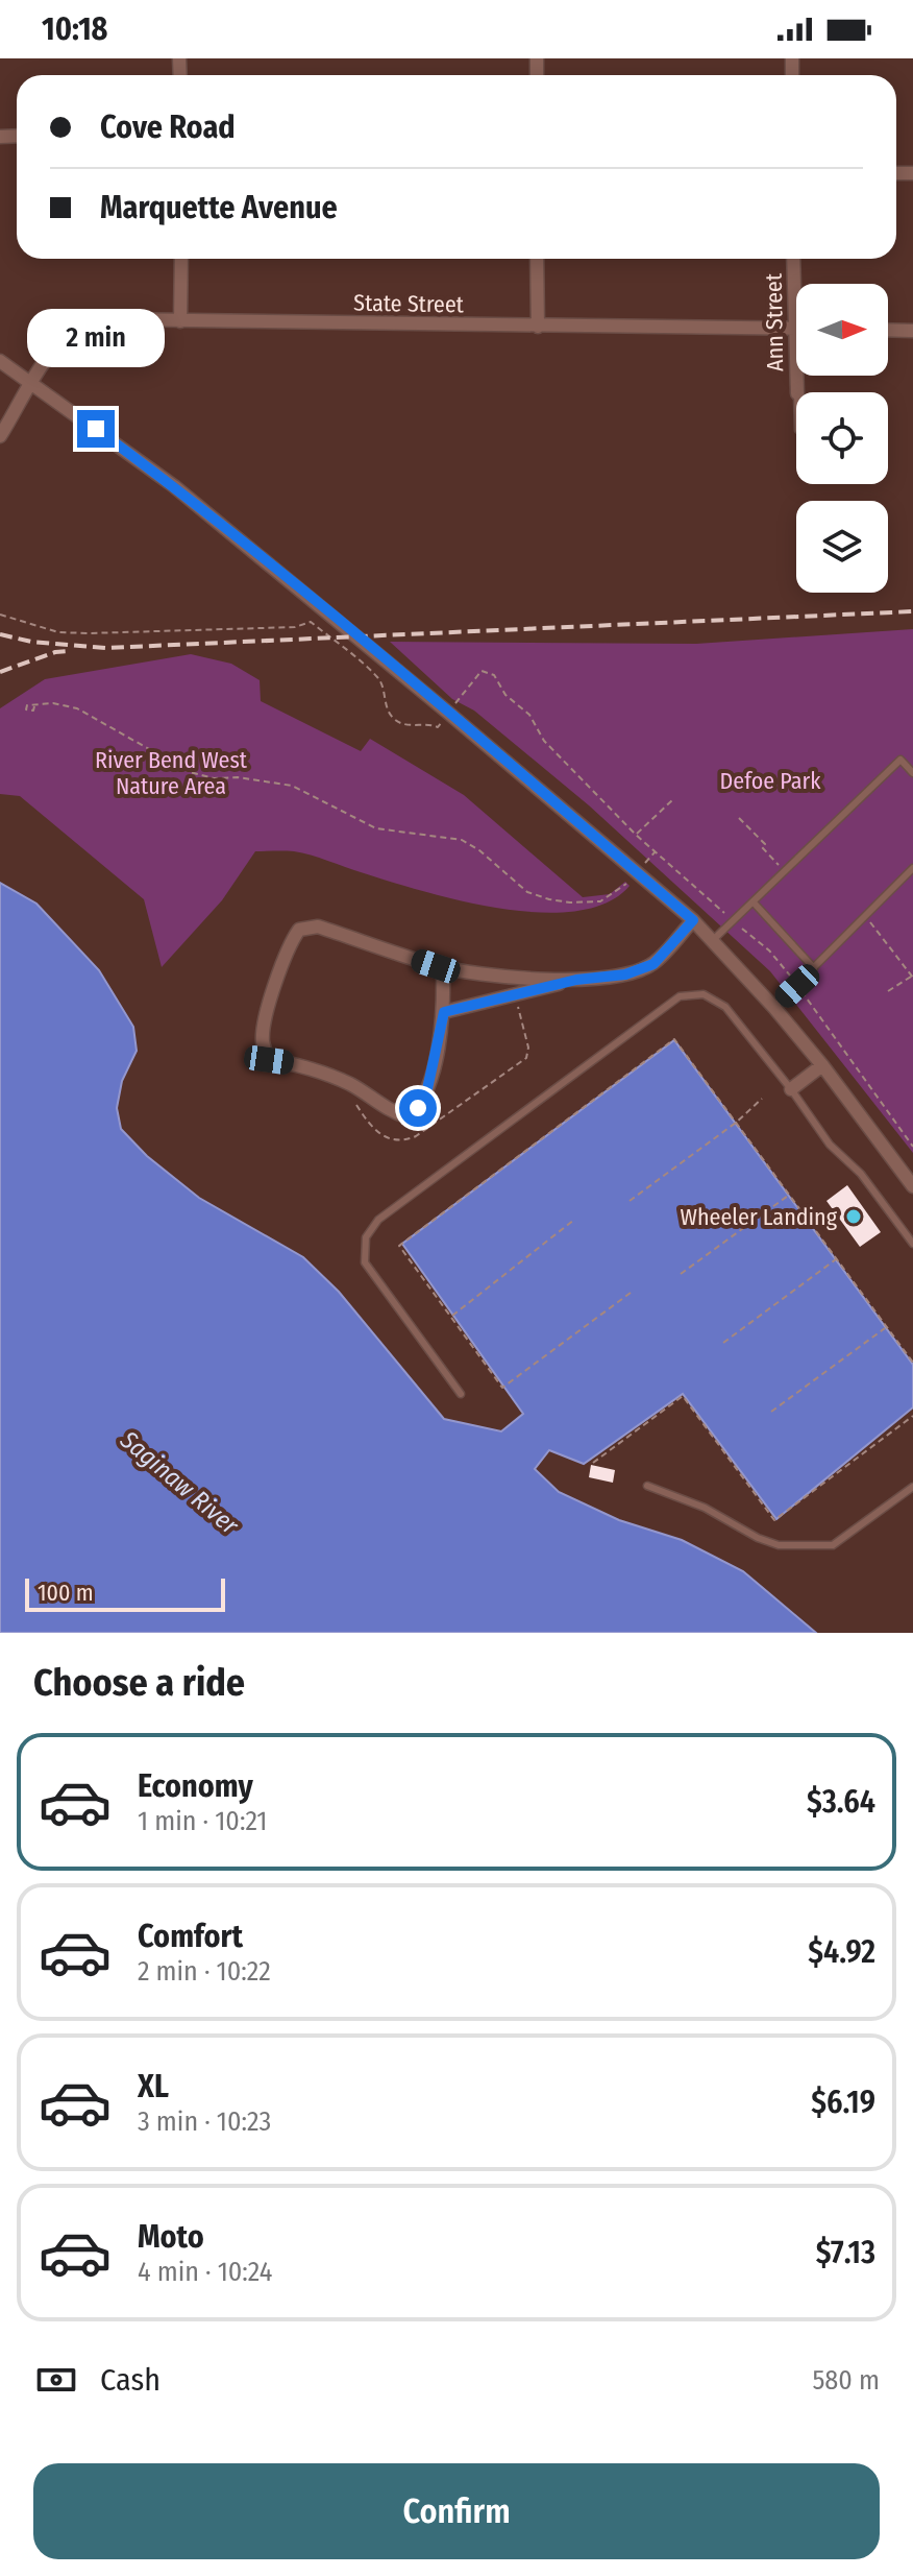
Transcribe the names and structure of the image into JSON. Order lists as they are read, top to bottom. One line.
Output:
{"streets":{"street":["State Street","Ann Street"]},"crossings":[["State Street","Ann Street"]],"water":["Saginaw River"],"parks":["River Bend West Nature Area","Defoe Park"],"places":["Wheeler Landing"],"scale_bar":"100 m","north":"right","page":{"status":"10:18","banner":["Cove Road","Marquette Avenue"],"bubble":"2 min","scale":"100 m","heading":"Choose a ride","list":[{"name":"Economy","note":"1 min · 10:21","value":"$3.64"},{"name":"Comfort","note":"2 min · 10:22","value":"$4.92"},{"name":"XL","note":"3 min · 10:23","value":"$6.19"},{"name":"Moto","note":"4 min · 10:24","value":"$7.13"}],"pay":["Cash","580 m"],"buttons":"Confirm"}}
